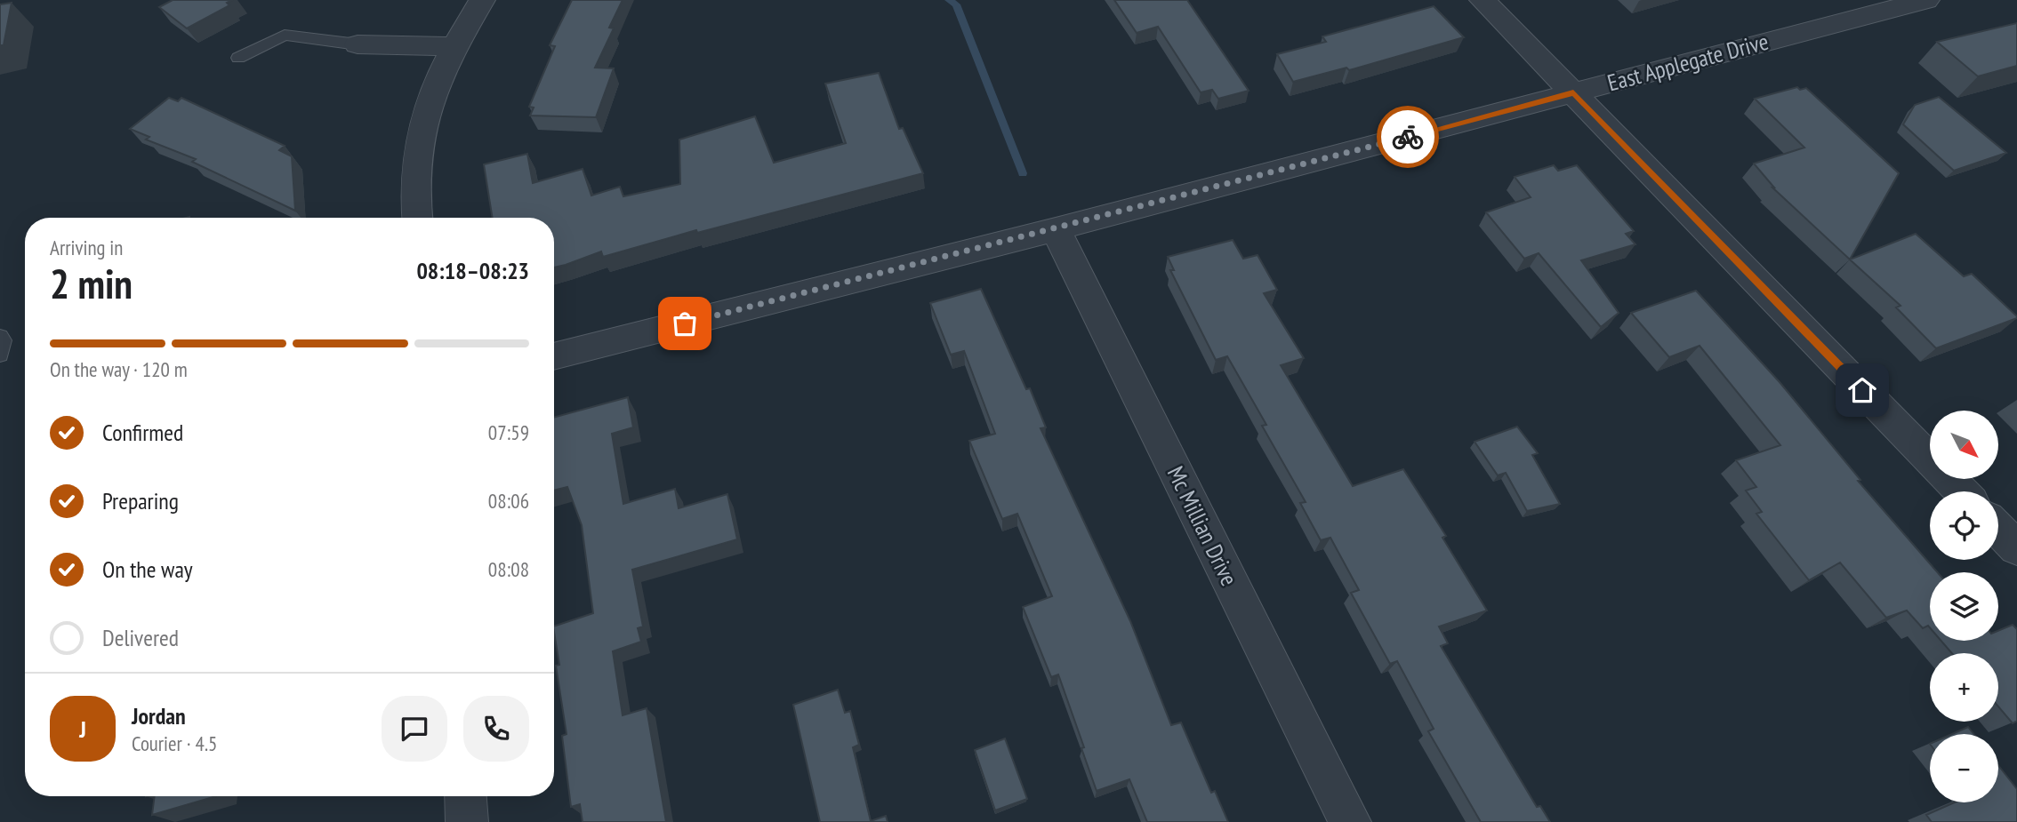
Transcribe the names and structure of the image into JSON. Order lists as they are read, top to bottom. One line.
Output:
{"streets":{"street":["East Applegate Drive","Mc Millian Drive"]},"crossings":[["East Applegate Drive","Mc Millian Drive"]],"north":"bottom right","page":{"heading":["2 min","Arriving in","08:18–08:23"],"panel":["Jordan","Courier · 4.5"],"bar":"On the way · 120 m","list":[["Confirmed","07:59"],["Preparing","08:06"],["On the way","08:08"],"Delivered"],"map_buttons":["+","−"],"round":"J"}}
